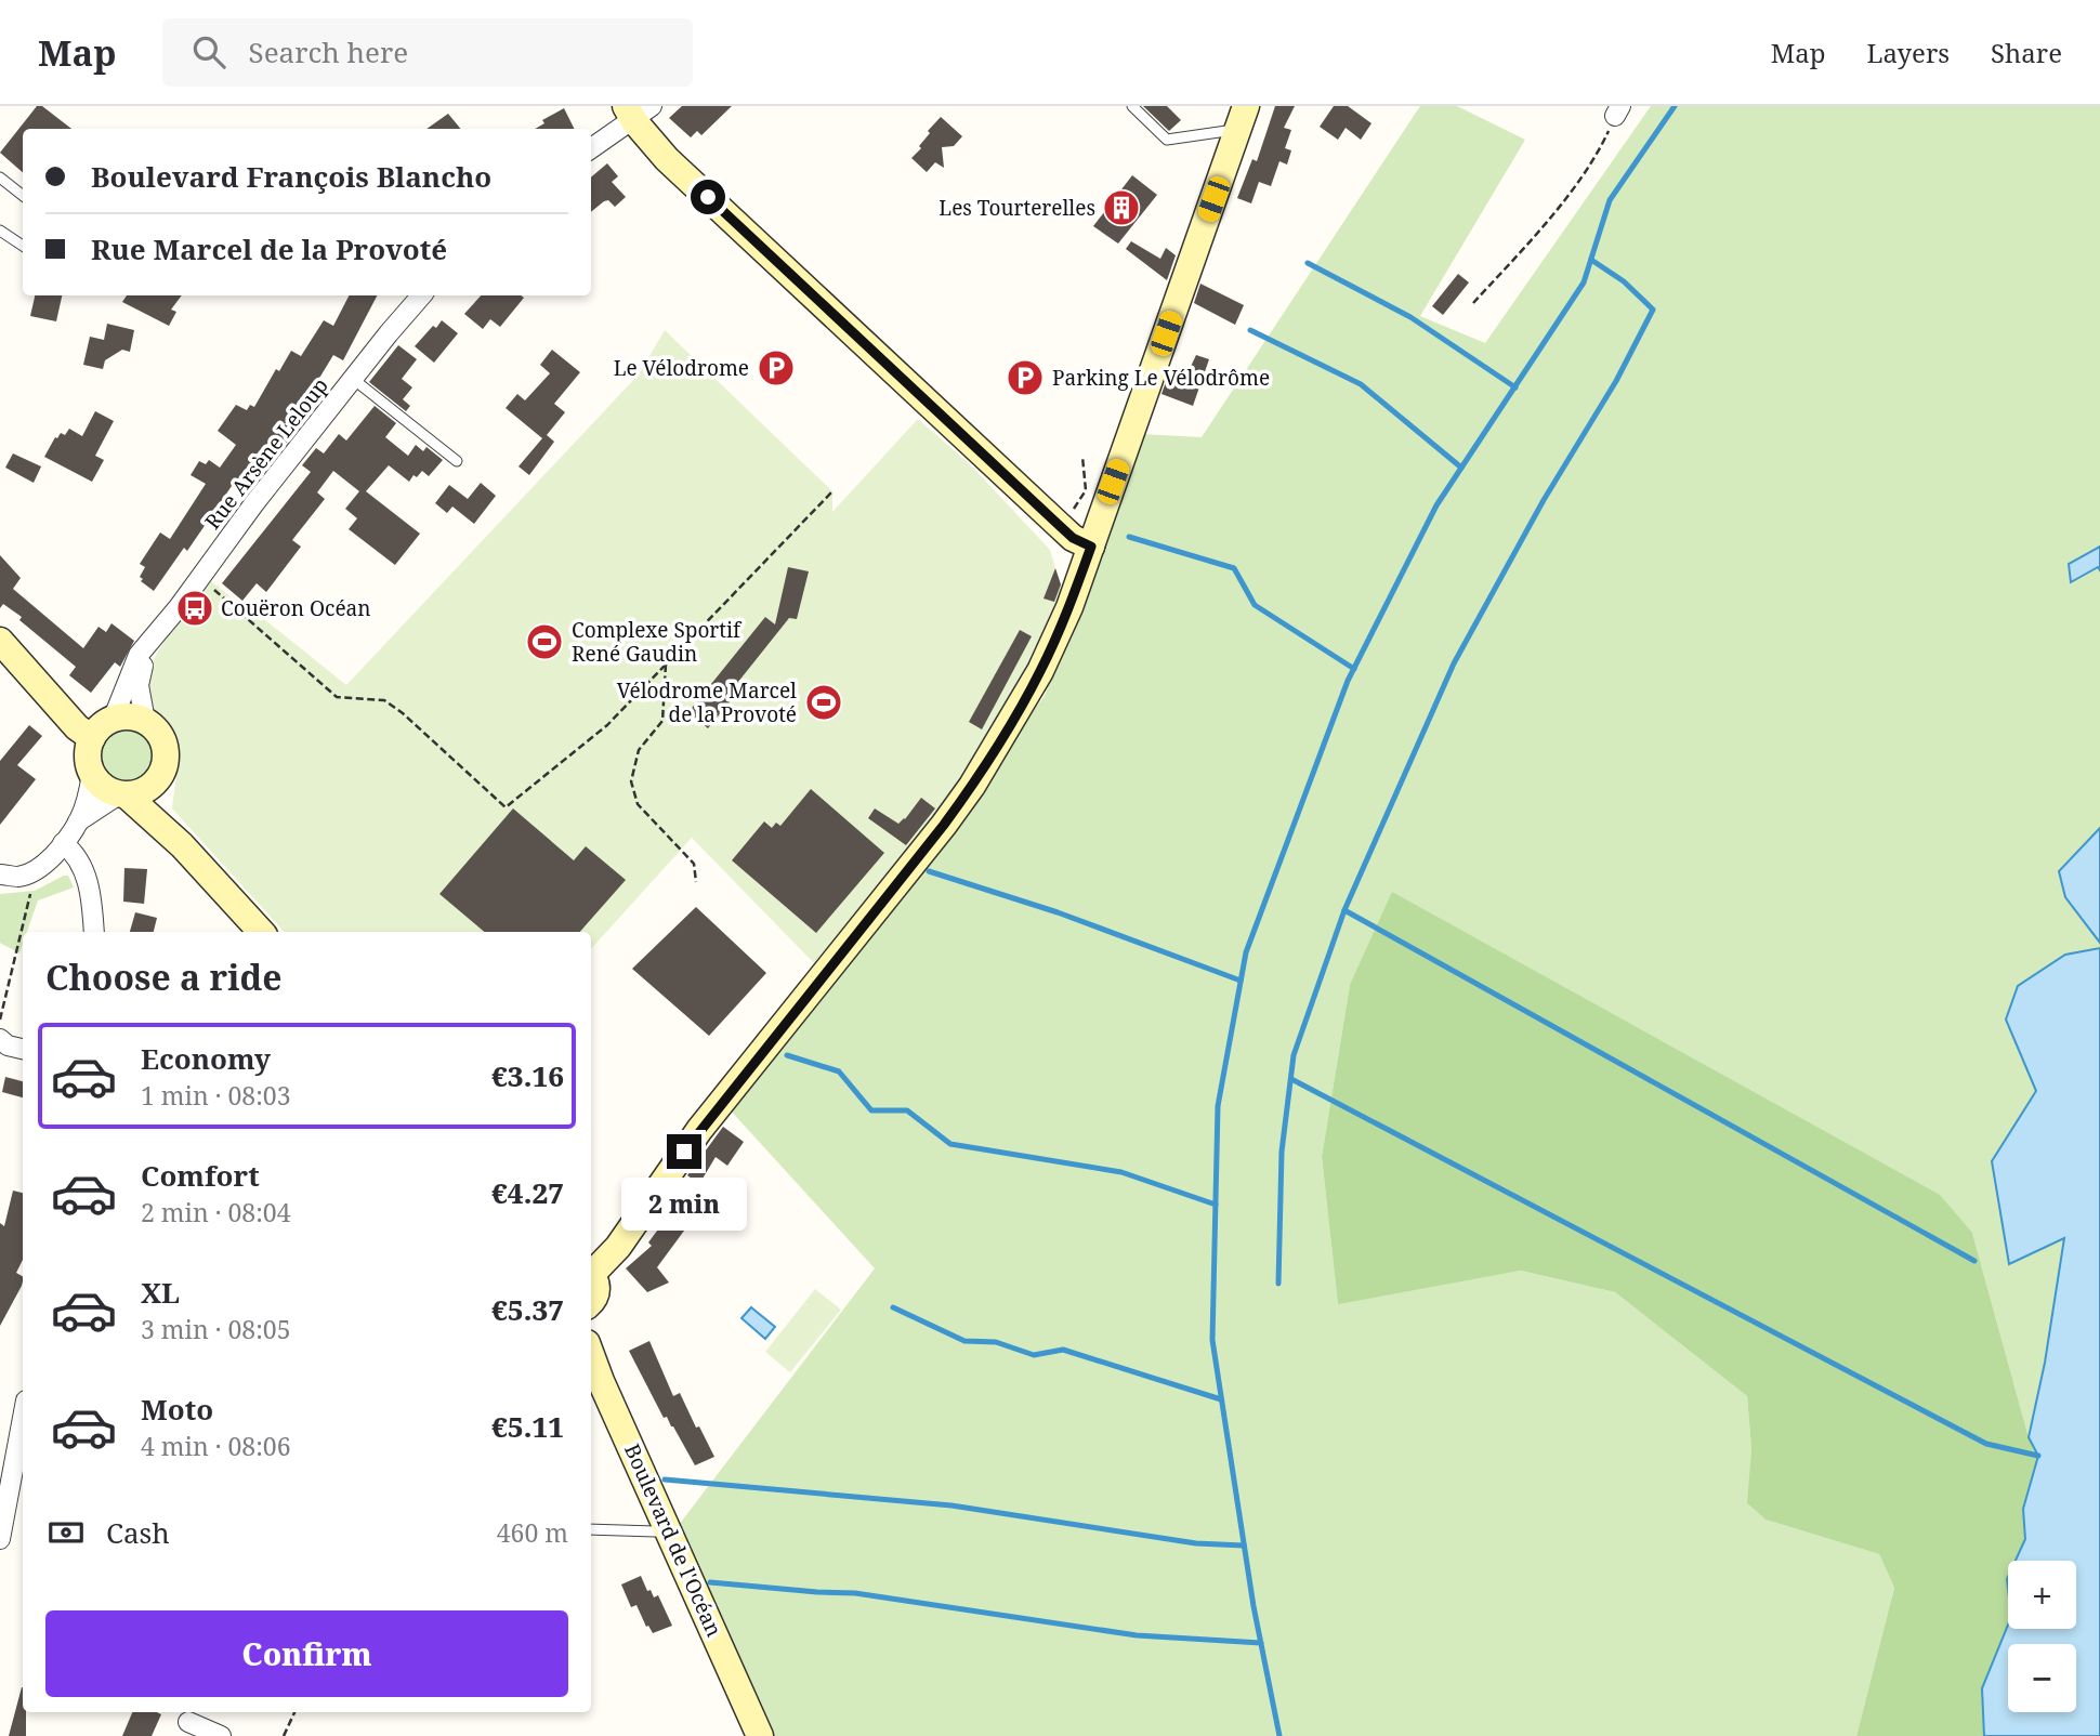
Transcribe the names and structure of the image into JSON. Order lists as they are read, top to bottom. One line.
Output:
{"streets":{"main road":["Boulevard de l'Océan"],"street":["Rue Arsène Leloup"]},"places":{"building":["Les Tourterelles"],"parking":["Le Vélodrome","Parking Le Vélodrôme"],"bus stop":["Couëron Océan"],"sports":["Complexe Sportif René Gaudin","Vélodrome Marcel de la Provoté"]},"page":{"header":"Map","search":"Search here","nav":["Map","Layers","Share"],"banner":["Boulevard François Blancho","Rue Marcel de la Provoté"],"heading":"Choose a ride","list":[{"name":"Economy","note":"1 min · 08:03","value":"€3.16"},{"name":"Comfort","note":"2 min · 08:04","value":"€4.27"},{"name":"XL","note":"3 min · 08:05","value":"€5.37"},{"name":"Moto","note":"4 min · 08:06","value":"€5.11"}],"bubble":"2 min","pay":["Cash","460 m"],"map_buttons":["+","−"],"buttons":"Confirm"}}
